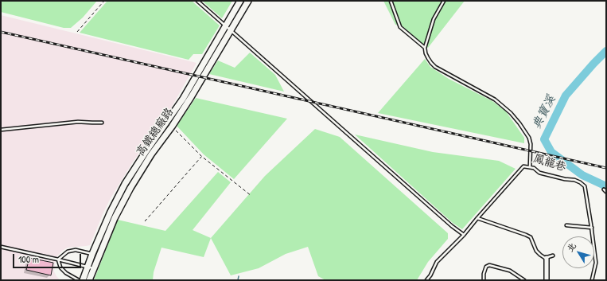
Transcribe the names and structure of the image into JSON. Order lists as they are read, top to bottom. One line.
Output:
{"streets":{"street":["高鐵總廠路"],"lane":["鳳龍巷"]},"water":["典寶溪"],"scale_bar":"100 m","north":"top left"}
